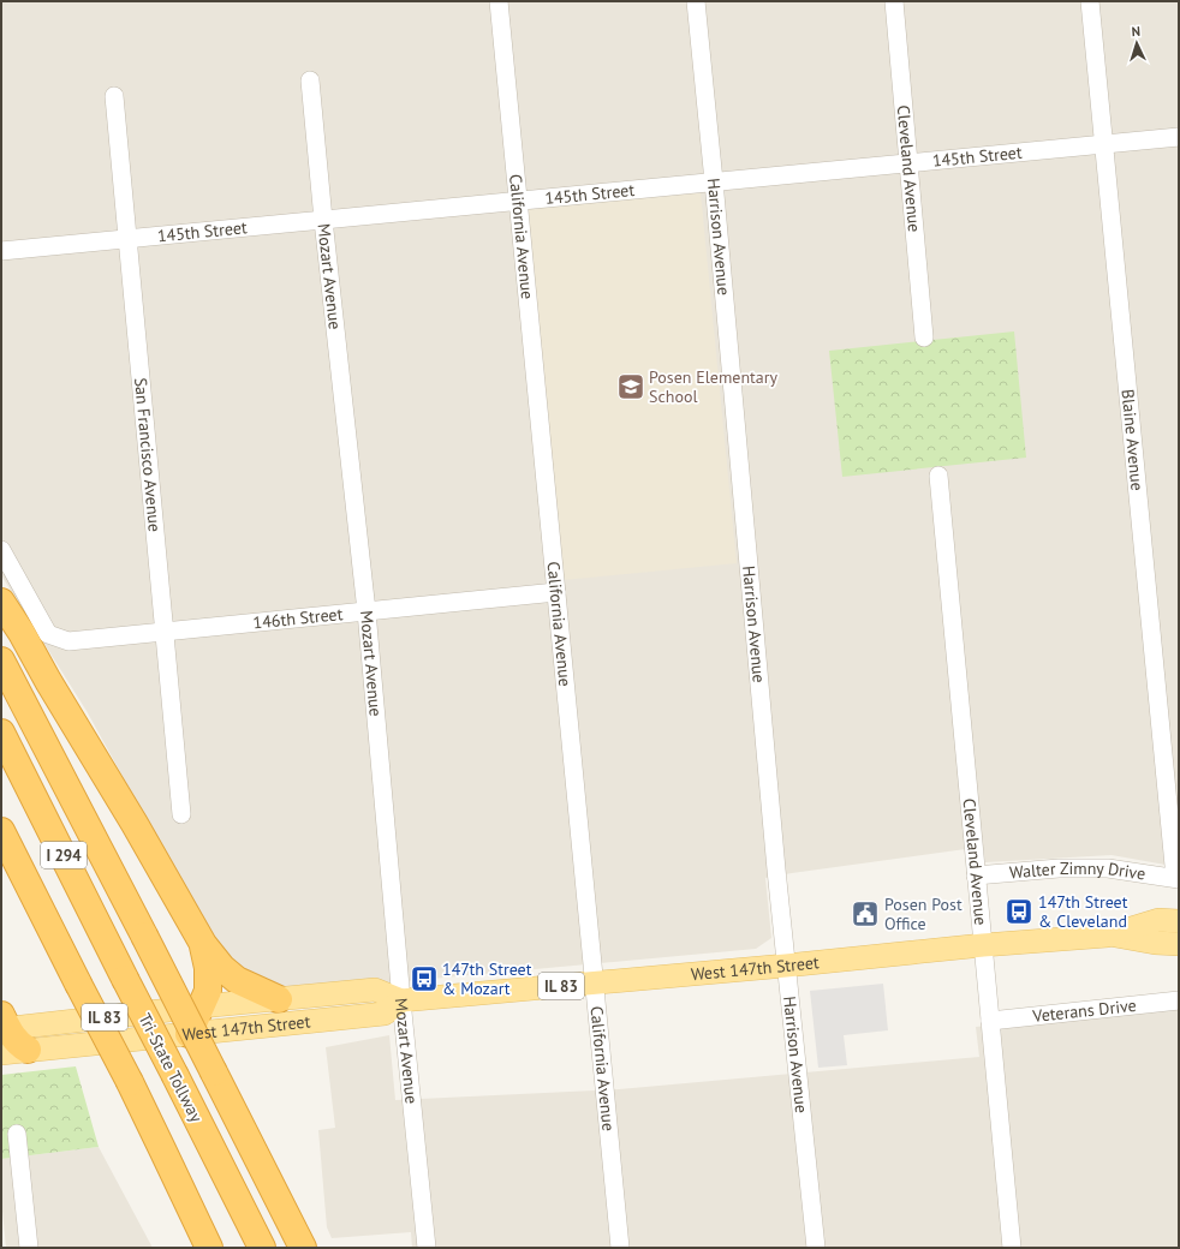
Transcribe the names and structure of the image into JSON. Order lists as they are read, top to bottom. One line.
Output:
{"streets":{"highway":["I 294","Tri-State Tollway"],"main road":["West 147th Street","IL 83"],"street":["145th Street","Cleveland Avenue","Harrison Avenue","California Avenue","Mozart Avenue","Blaine Avenue","San Francisco Avenue","146th Street","Walter Zimny Drive","Veterans Drive"]},"crossings":[["145th Street","Cleveland Avenue"],["145th Street","Harrison Avenue"],["145th Street","California Avenue"],["145th Street","Mozart Avenue"],["145th Street","Blaine Avenue"],["145th Street","San Francisco Avenue"],["Cleveland Avenue","Walter Zimny Drive"],["Cleveland Avenue","West 147th Street"],["Cleveland Avenue","Veterans Drive"],["Harrison Avenue","West 147th Street"],["California Avenue","146th Street"],["California Avenue","West 147th Street"],["Mozart Avenue","146th Street"],["Mozart Avenue","West 147th Street"],["Blaine Avenue","Walter Zimny Drive"],["San Francisco Avenue","146th Street"]],"places":{"school or university":["Posen Elementary School"],"bus stop":["147th Street & Cleveland","147th Street & Mozart"],"public building":["Posen Post Office"]},"north":"top"}
